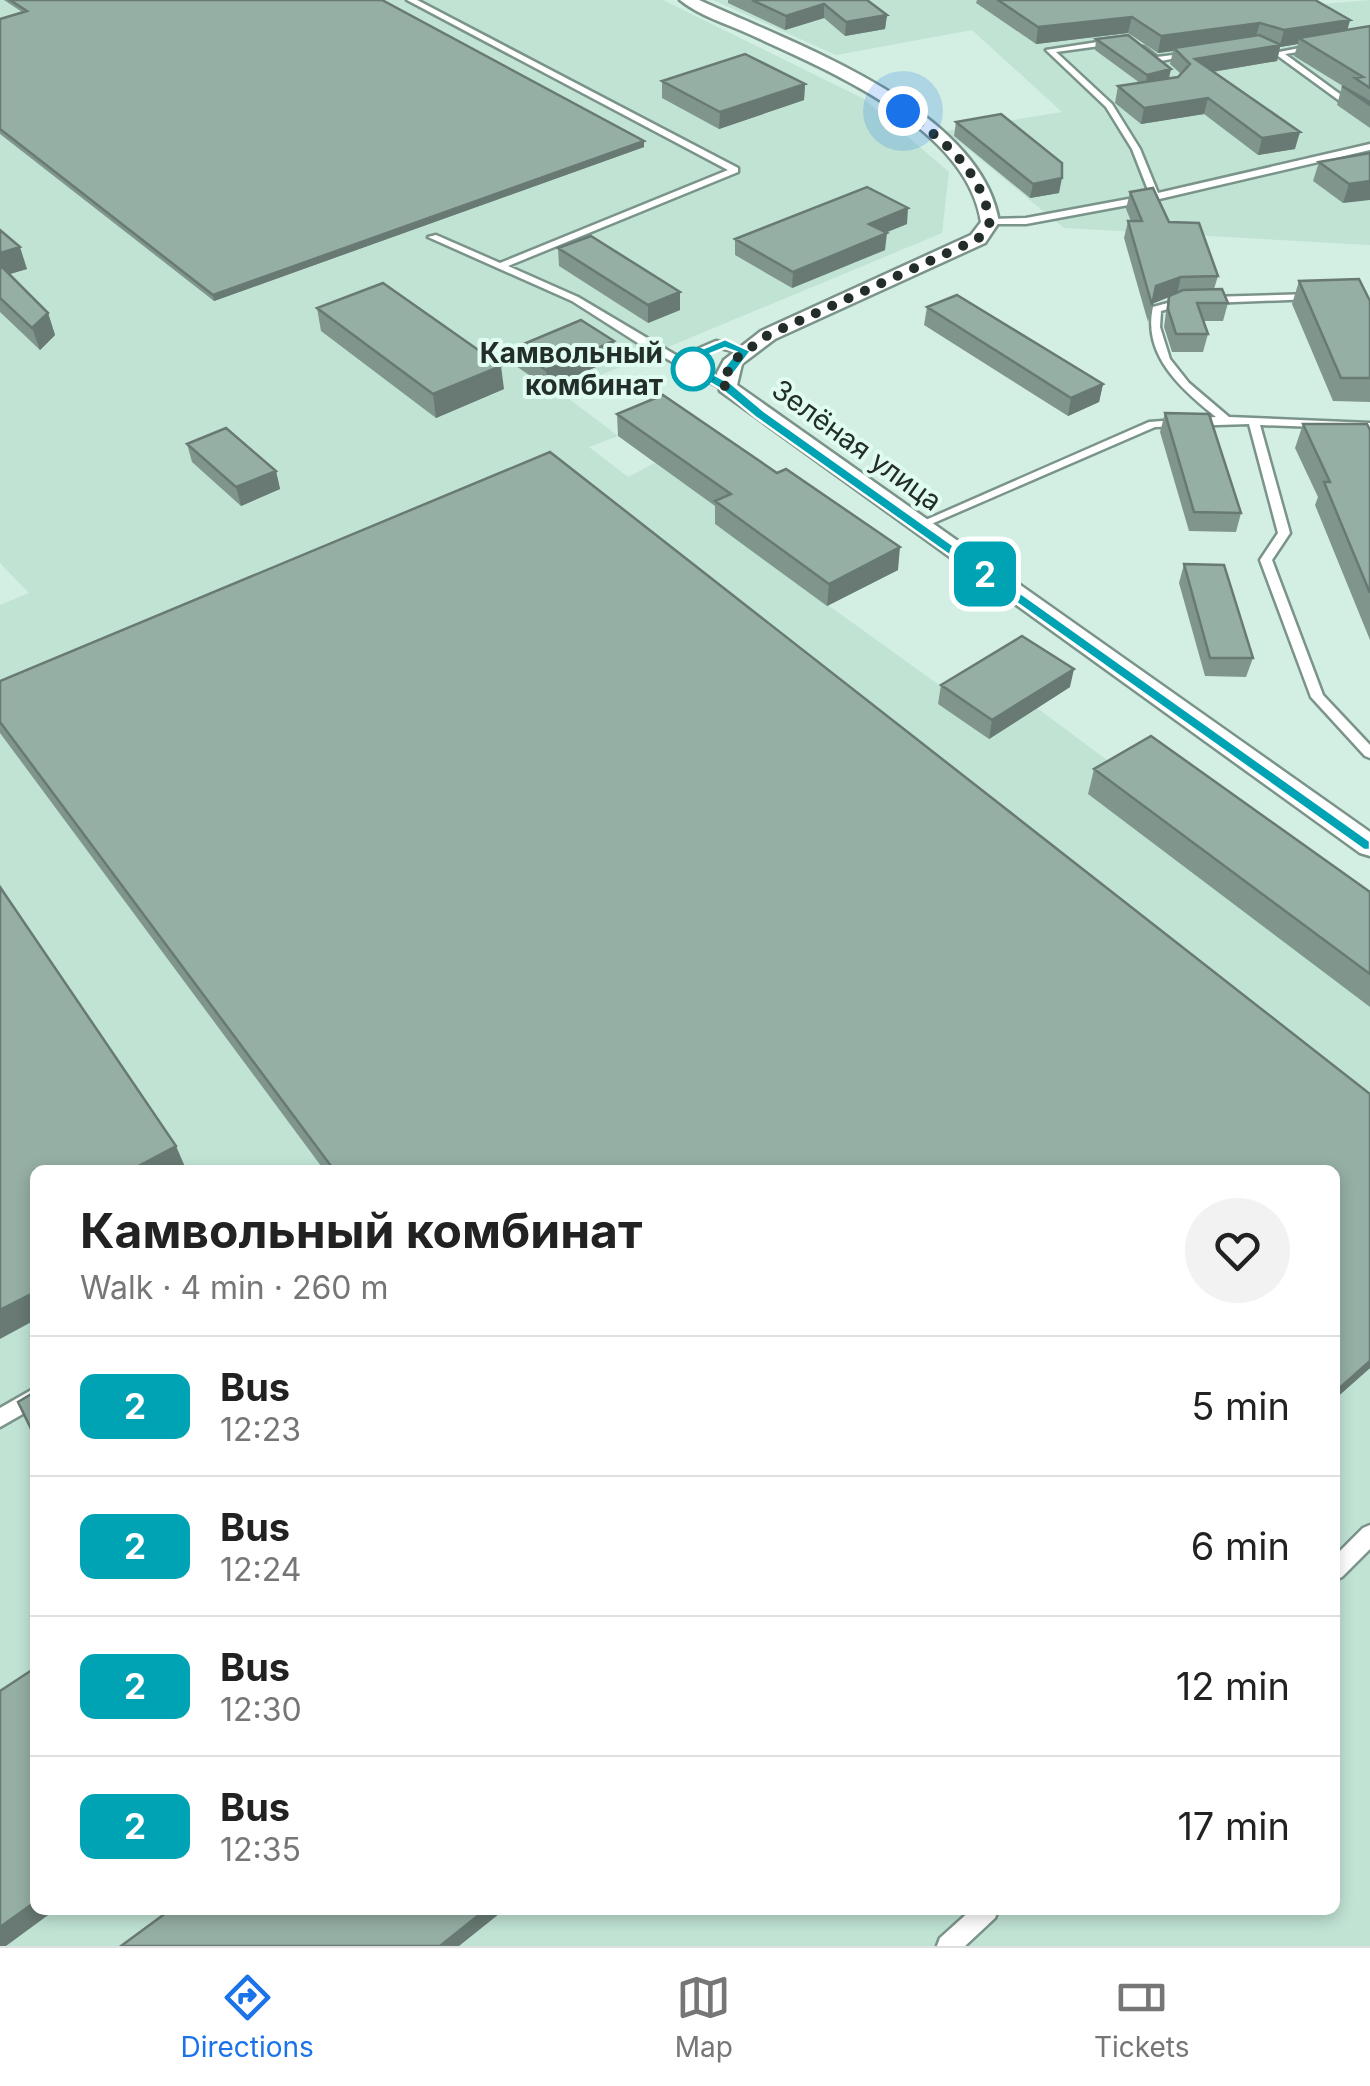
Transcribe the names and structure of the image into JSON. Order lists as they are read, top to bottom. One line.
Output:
{"streets":{"street":["Зелёная улица"]},"places":["Камвольный комбинат"],"lines":["bus line 2"],"page":{"on_map":"2","heading":["Камвольный комбинат","Walk · 4 min · 260 m"],"list":[{"mark":"2","name":"Bus","note":"12:23","value":"5 min"},{"mark":"2","name":"Bus","note":"12:24","value":"6 min"},{"mark":"2","name":"Bus","note":"12:30","value":"12 min"},{"mark":"2","name":"Bus","note":"12:35","value":"17 min"}],"tabs":["Directions","Map","Tickets"]}}
